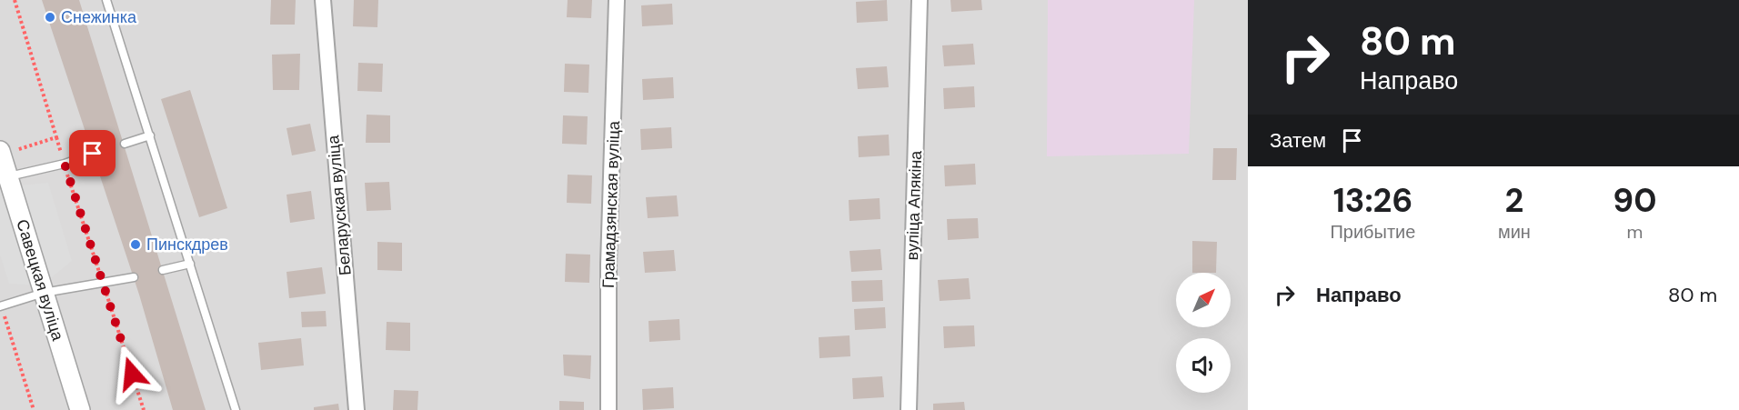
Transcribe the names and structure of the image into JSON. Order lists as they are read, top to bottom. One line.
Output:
{"streets":{"street":["Грамадзянская вуліца","Беларуская вуліца","вуліца Апякіна","Савецкая вуліца"]},"places":["Снежинка","Пинскдрев"],"north":"top right","page":{"turn":["80 m","Направо"],"then":"Затем","eta":["13:26","Прибытие","2","мин","90","m"],"list":[{"name":"Направо","value":"80 m"}]}}
